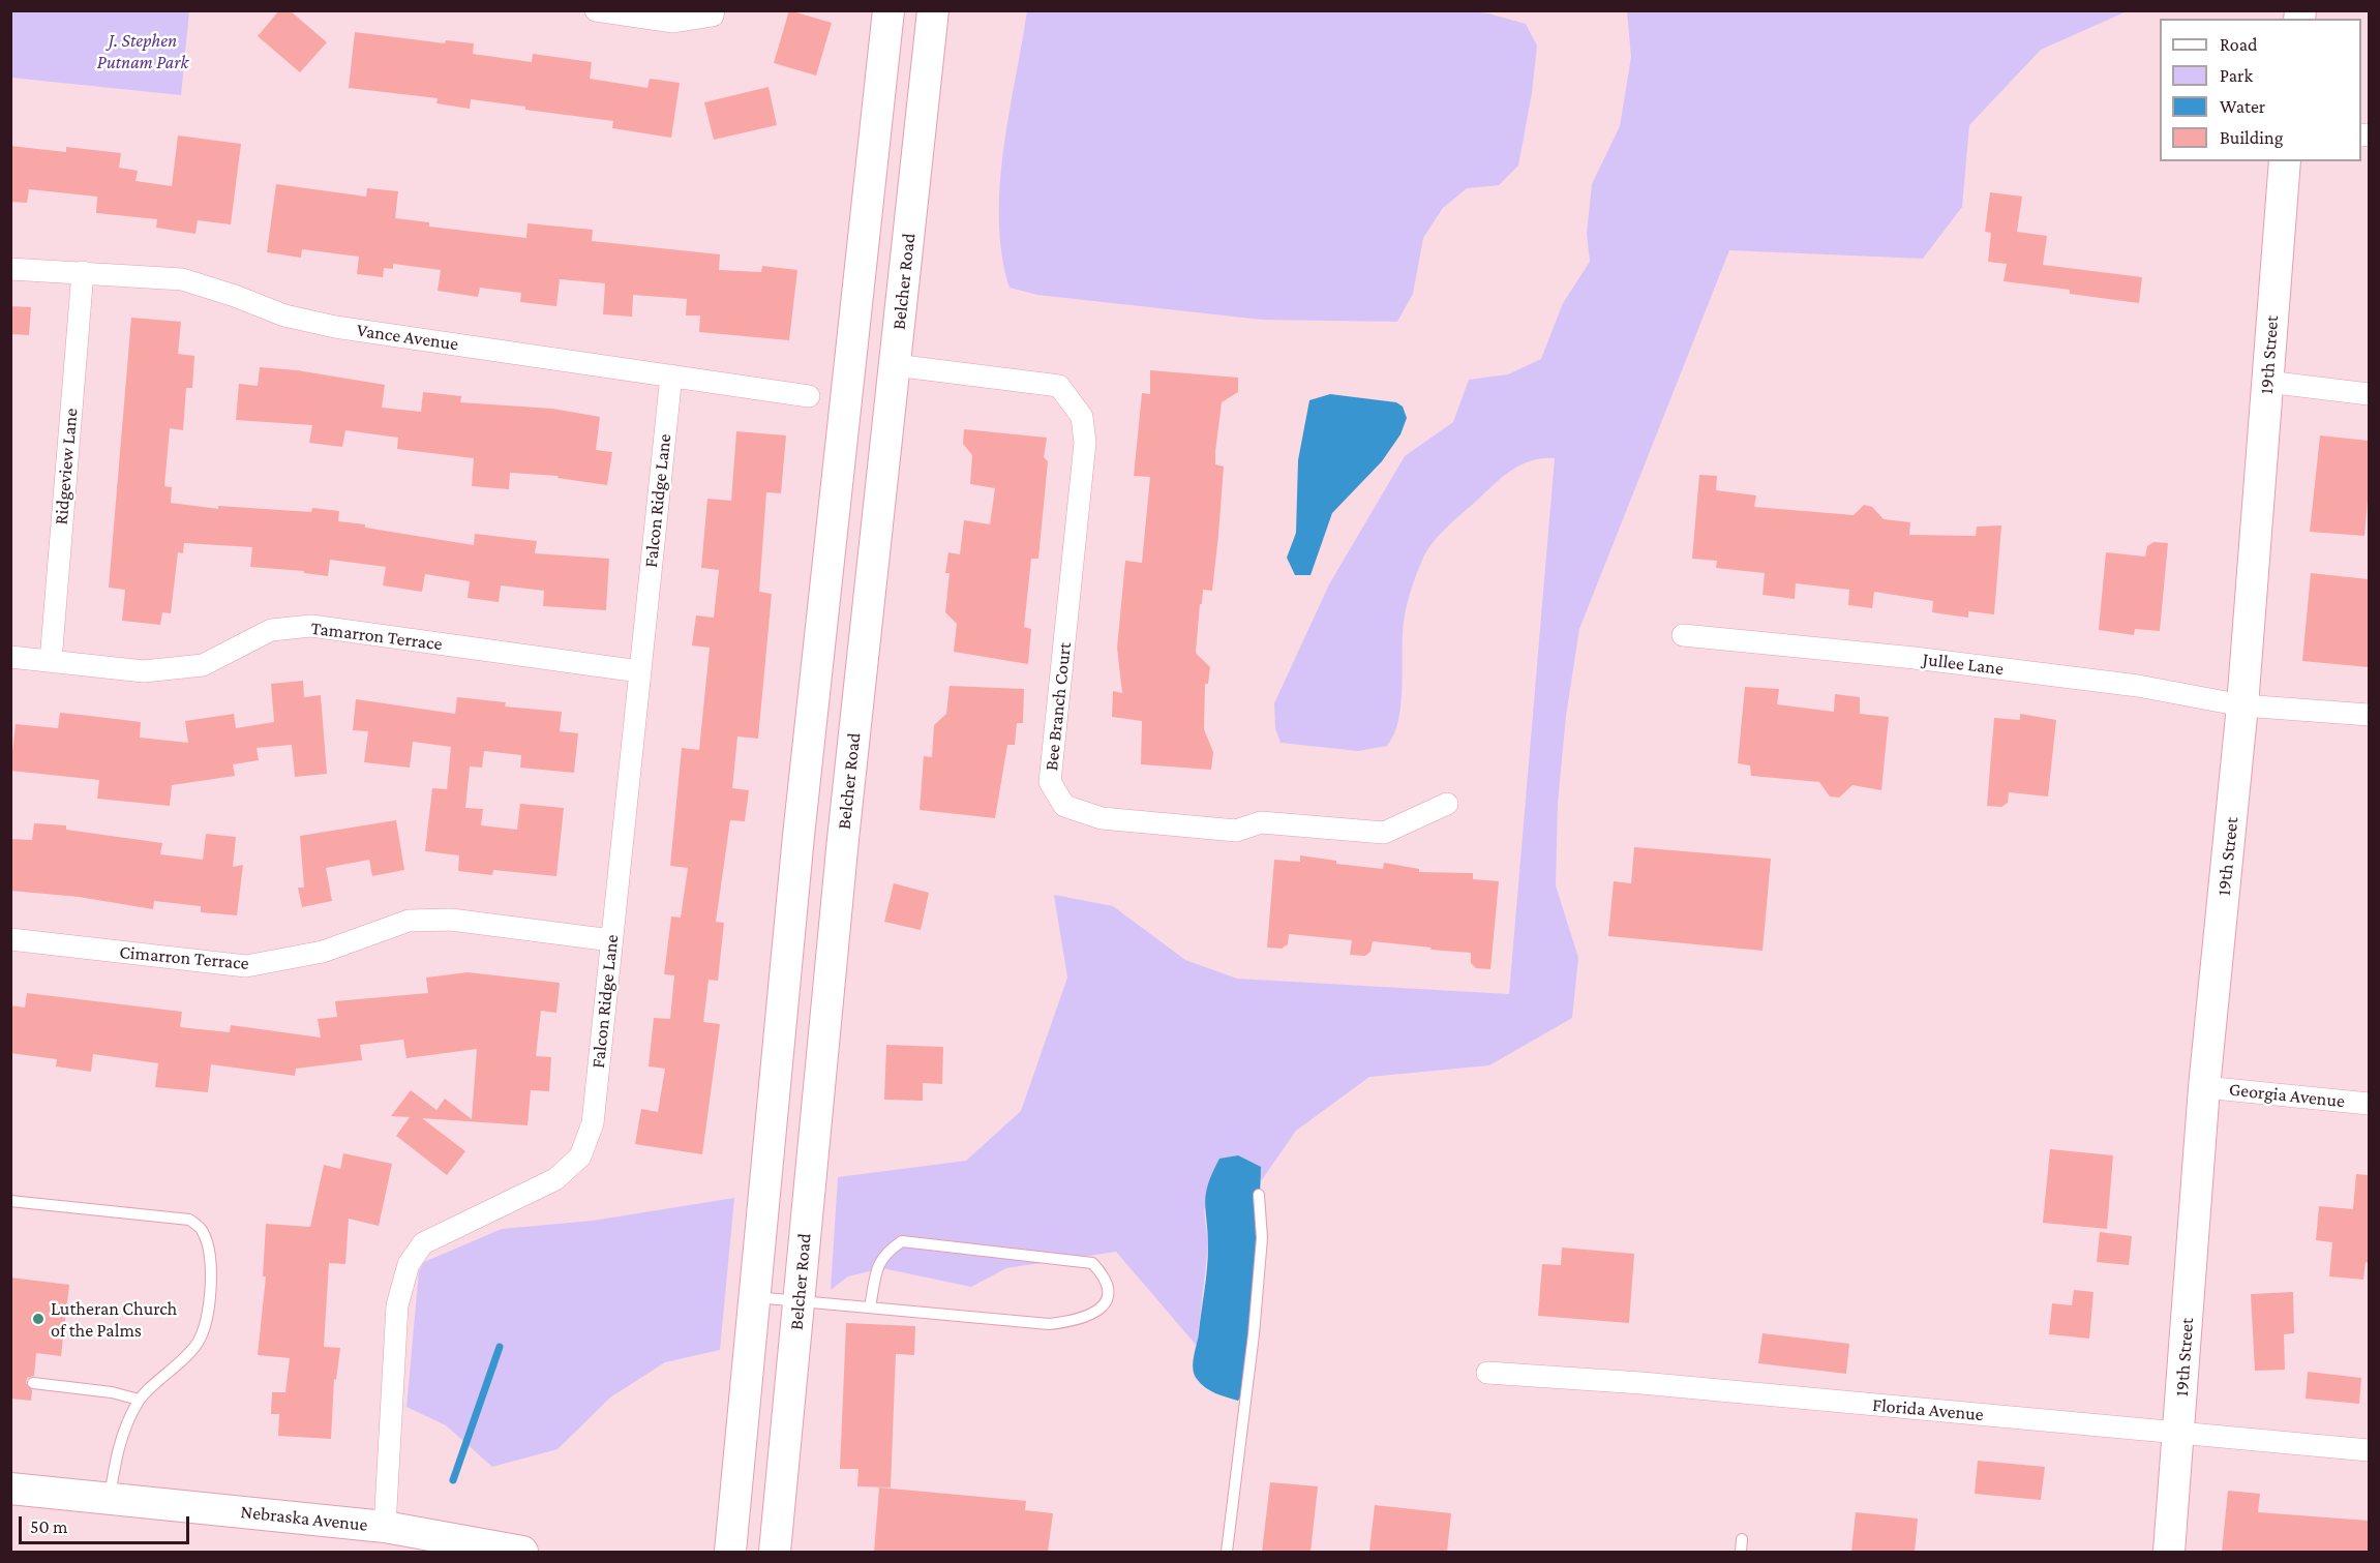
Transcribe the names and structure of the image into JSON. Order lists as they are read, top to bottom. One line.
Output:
{"streets":{"main road":["Belcher Road","19th Street","Nebraska Avenue"],"street":["Vance Avenue","Ridgeview Lane","Falcon Ridge Lane","Tamarron Terrace","Jullee Lane","Bee Branch Court","Cimarron Terrace","Georgia Avenue","Florida Avenue"]},"crossings":[["Belcher Road","Bee Branch Court"],["Vance Avenue","Ridgeview Lane"],["Vance Avenue","Falcon Ridge Lane"],["19th Street","Jullee Lane"],["19th Street","Georgia Avenue"],["19th Street","Florida Avenue"],["Ridgeview Lane","Tamarron Terrace"],["Falcon Ridge Lane","Tamarron Terrace"],["Falcon Ridge Lane","Cimarron Terrace"],["Falcon Ridge Lane","Nebraska Avenue"]],"parks":["J. Stephen Putnam Park"],"places":["Lutheran Church of the Palms"],"legend":["Road","Park","Water","Building"],"scale_bar":"50 m"}
